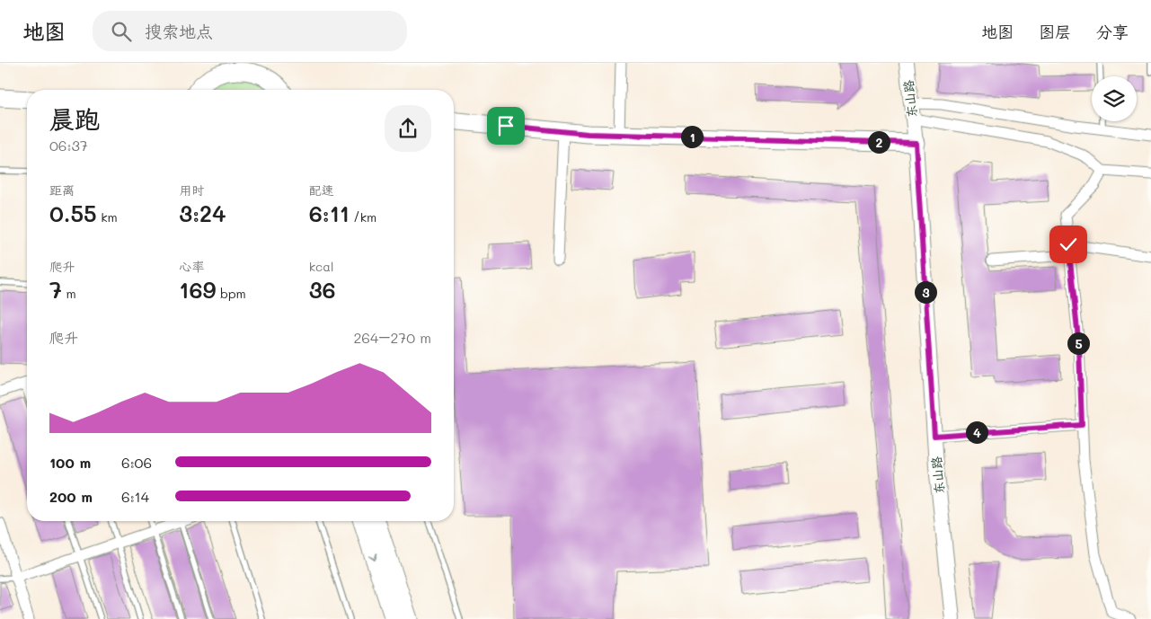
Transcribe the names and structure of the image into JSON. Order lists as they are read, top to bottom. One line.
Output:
{"streets":{"street":["东山路"]},"page":{"header":"地图","search":"搜索地点","nav":["地图","图层","分享"],"heading":["晨跑","06:37"],"pins":["1","2","3","5","4"],"stats":[["距离","0.55 km"],["用时","3:24"],["配速","6:11 /km"],["爬升","7 m"],["心率","169 bpm"],["kcal","36"]],"chart":["爬升","264–270 m"],"list":[{"name":"100 m","note":"6:06"},{"name":"200 m","note":"6:14"}]}}
